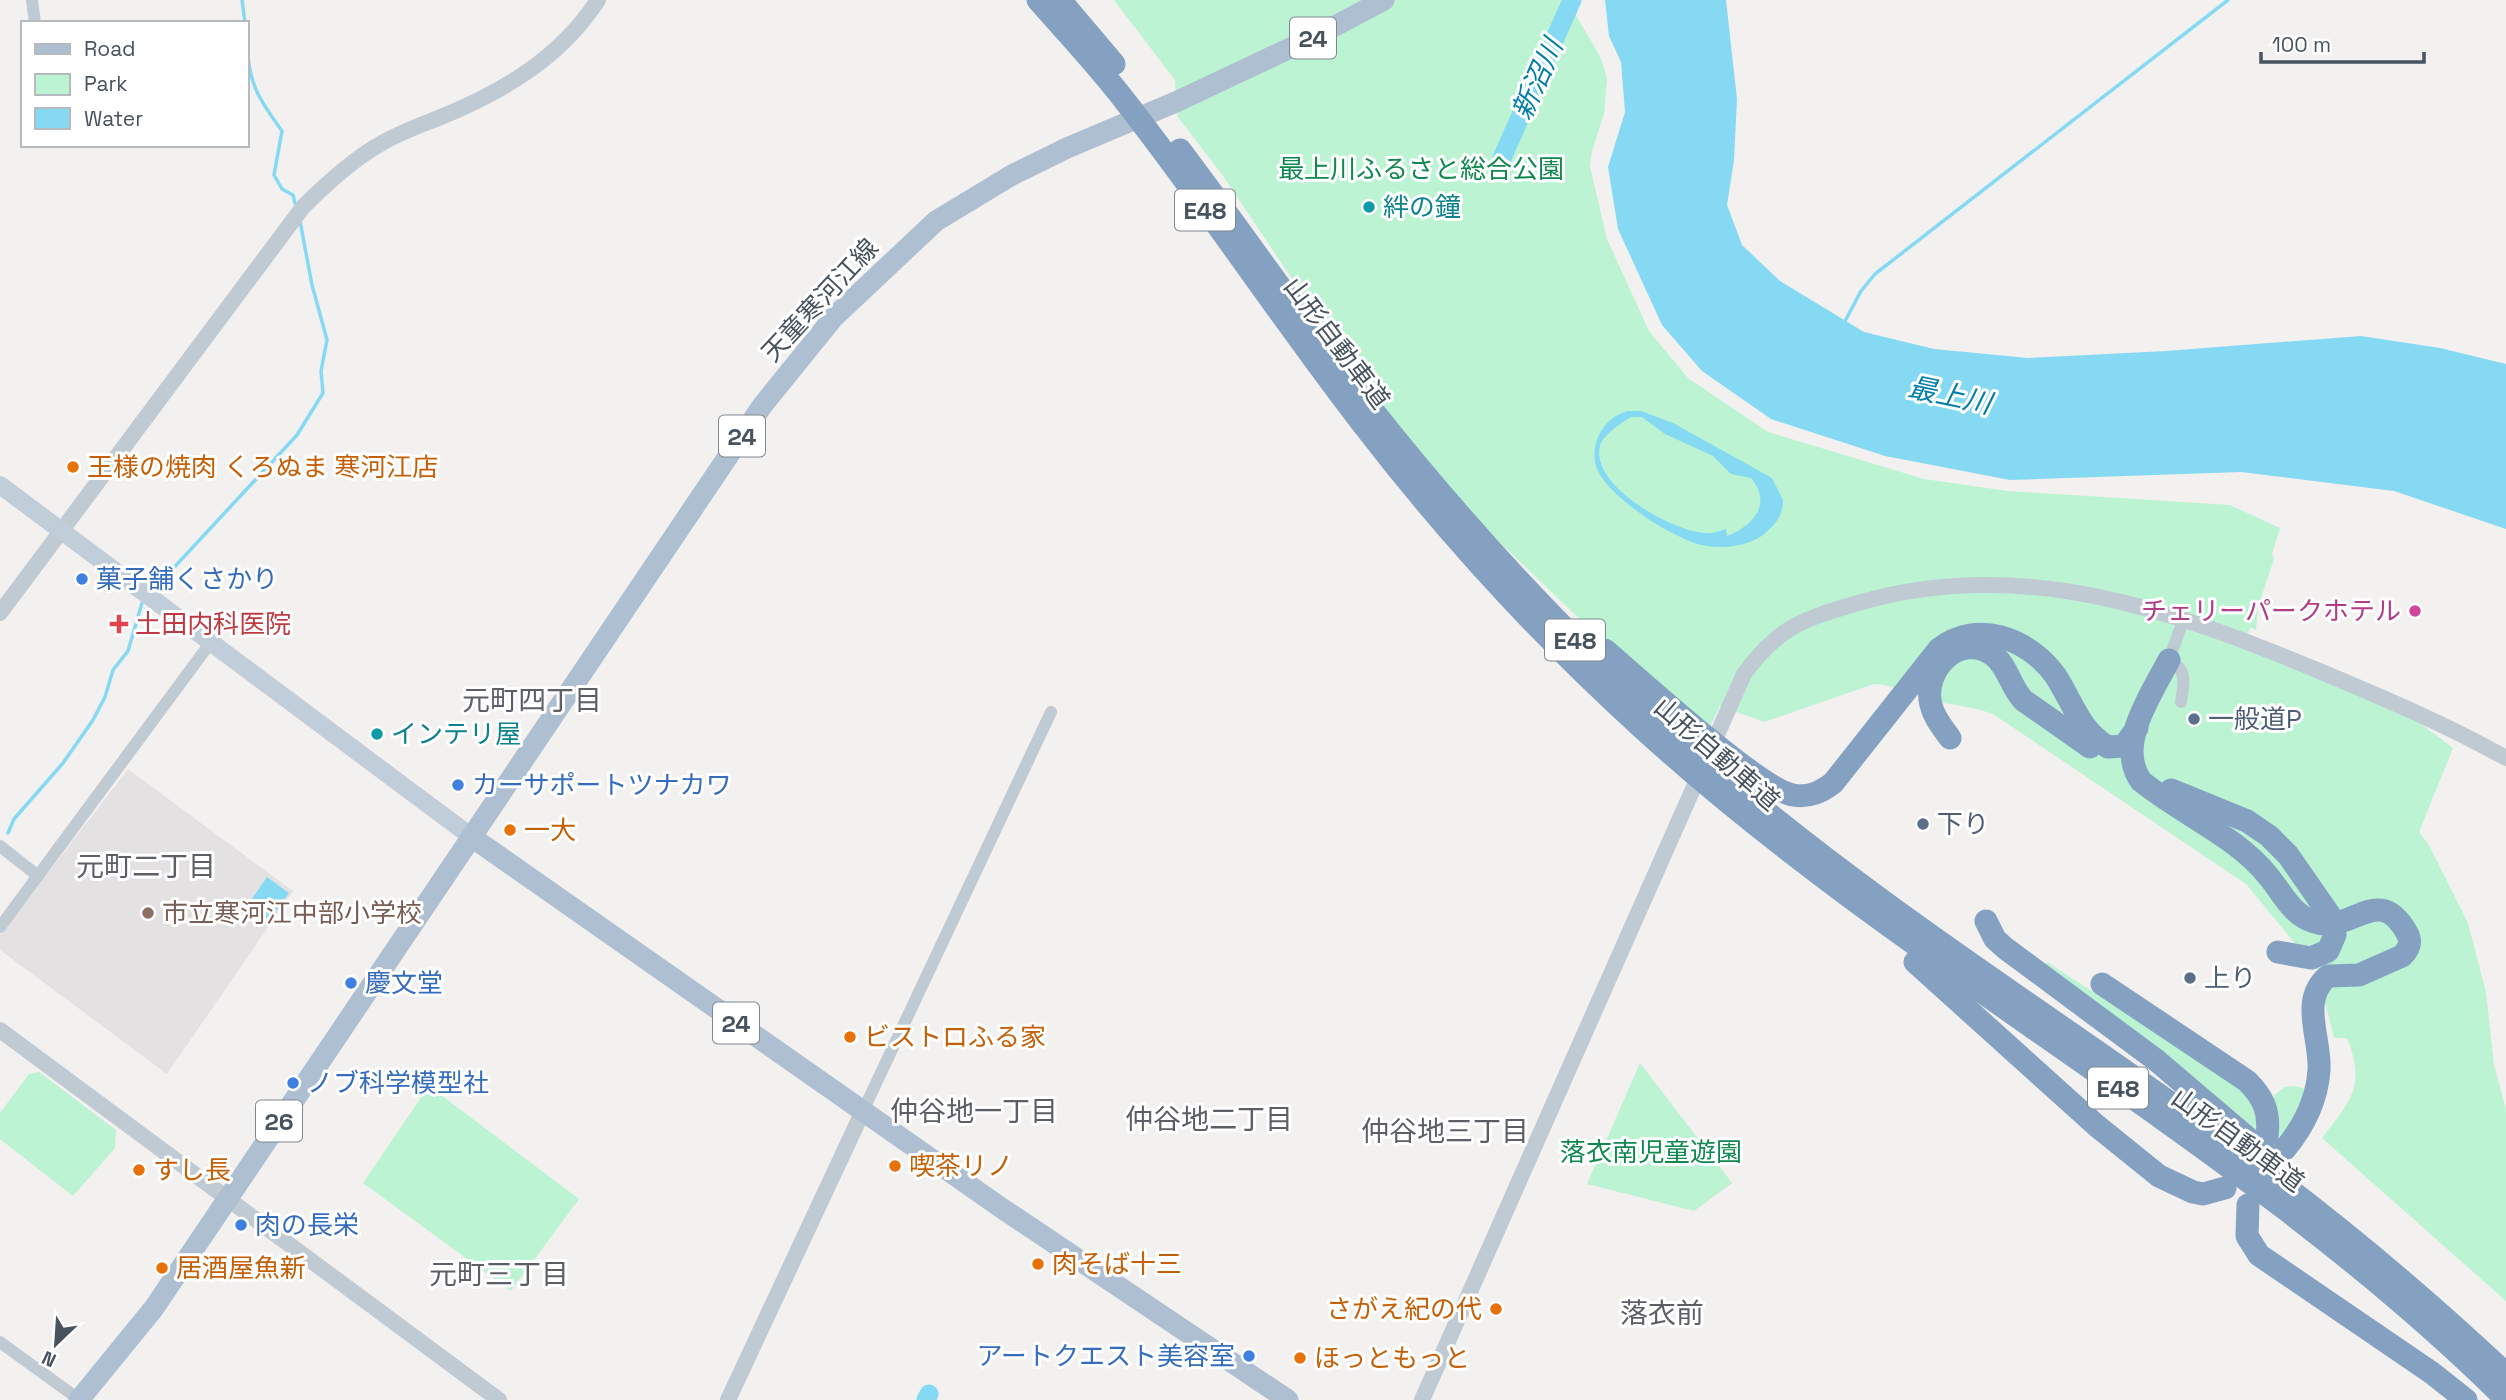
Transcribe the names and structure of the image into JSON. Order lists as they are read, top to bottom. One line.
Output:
{"streets":{"highway":["E48","山形自動車道"],"main road":["24","天童寒河江線","26"]},"crossings":[["24","天童寒河江線"],["24","26"],["天童寒河江線","26"]],"districts":["元町四丁目","元町二丁目","仲谷地一丁目","仲谷地二丁目","仲谷地三丁目","元町三丁目","落衣前"],"water":["新沼川","最上川"],"parks":["最上川ふるさと総合公園","落衣南児童遊園"],"places":{"other":["絆の鐘","王様の焼肉 くろぬま 寒河江店","菓子舗くさかり","チェリーパークホテル","一般道P","インテリ屋","カーサポートツナカワ","下り","一大","市立寒河江中部小学校","上り","慶文堂","ビストロふる家","ノブ科学模型社","喫茶リノ","すし長","肉の長栄","肉そば十三","居酒屋魚新","さがえ紀の代","アートクエスト美容室","ほっともっと"],"health":["土田内科医院"]},"legend":["Road","Park","Water"],"scale_bar":"100 m","north":"bottom left"}
